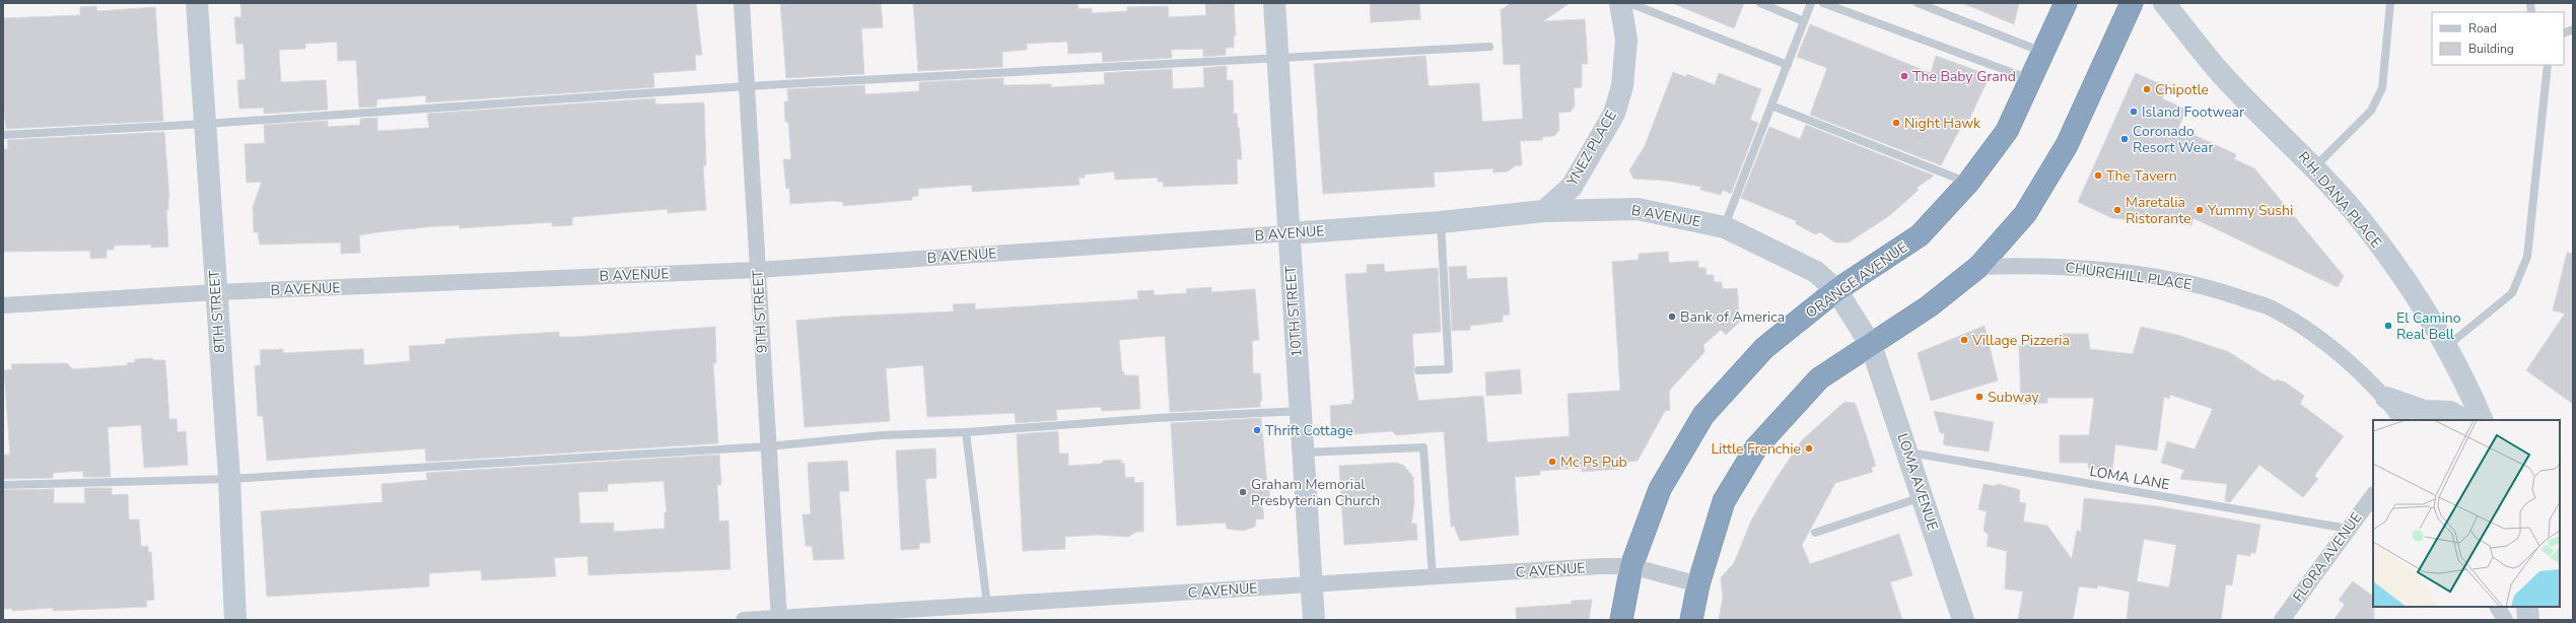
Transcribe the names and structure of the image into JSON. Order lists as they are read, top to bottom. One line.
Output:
{"streets":{"highway":["ORANGE AVENUE"],"street":["YNEZ PLACE","R.H. DANA PLACE","B AVENUE","CHURCHILL PLACE","8TH STREET","9TH STREET","10TH STREET","LOMA AVENUE","FLORA AVENUE","C AVENUE"],"lane":["LOMA LANE"]},"crossings":[["YNEZ PLACE","B AVENUE"],["B AVENUE","ORANGE AVENUE"],["B AVENUE","8TH STREET"],["B AVENUE","9TH STREET"],["B AVENUE","10TH STREET"],["B AVENUE","LOMA AVENUE"],["ORANGE AVENUE","C AVENUE"],["9TH STREET","C AVENUE"],["10TH STREET","C AVENUE"],["LOMA LANE","LOMA AVENUE"],["LOMA LANE","FLORA AVENUE"]],"places":["The Baby Grand","Chipotle","Island Footwear","Night Hawk","Coronado Resort Wear","The Tavern","Maretalia Ristorante","Yummy Sushi","Bank of America","El Camino Real Bell","Village Pizzeria","Subway","Thrift Cottage","Little Frenchie","Mc Ps Pub","Graham Memorial Presbyterian Church"],"legend":["Road","Building"]}
